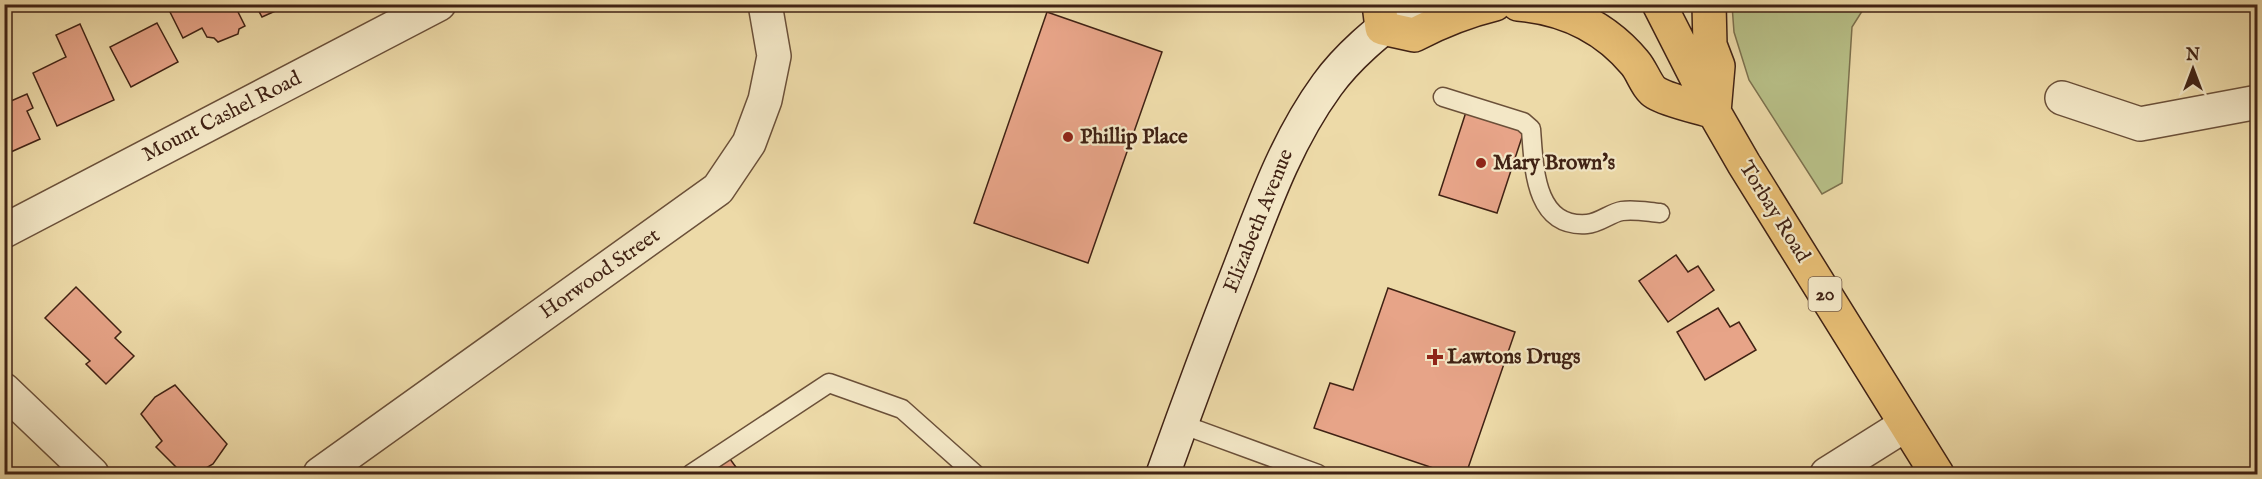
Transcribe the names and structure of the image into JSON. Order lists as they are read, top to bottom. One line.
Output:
{"streets":{"main road":["Torbay Road","20"],"street":["Mount Cashel Road","Elizabeth Avenue","Horwood Street"]},"places":{"other":["Phillip Place","Mary Brown's"],"health":["Lawtons Drugs"]},"north":"top"}
